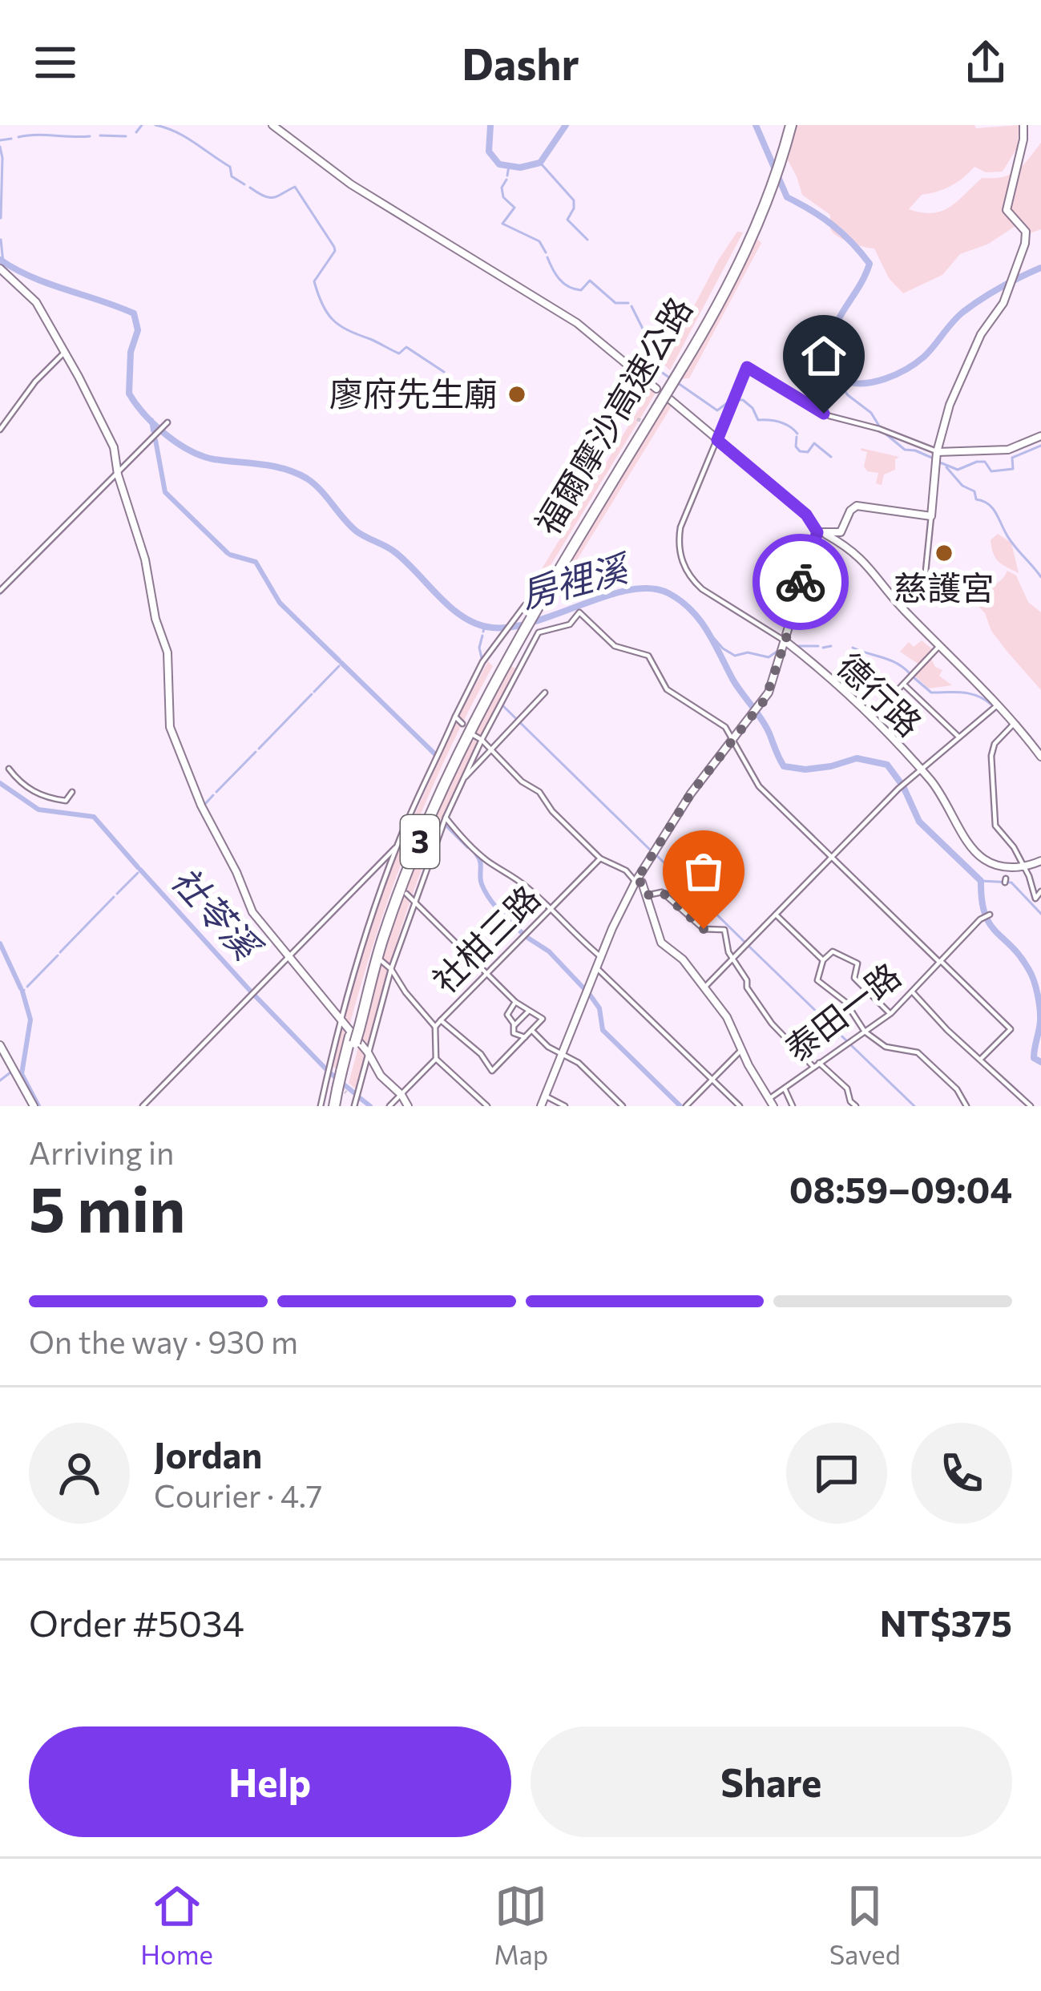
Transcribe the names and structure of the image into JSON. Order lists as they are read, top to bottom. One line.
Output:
{"streets":{"highway":["福爾摩沙高速公路","3"],"main road":["德行路"],"street":["社柑三路","泰田一路"]},"water":["房裡溪","社苓溪"],"places":["廖府先生廟","慈護宮"],"page":{"header":"Dashr","heading":["5 min","Arriving in","08:59–09:04"],"panel":["Jordan","Courier · 4.7","Order #5034","NT$375"],"bar":"On the way · 930 m","buttons":["Help","Share"],"tabs":["Home","Map","Saved"]}}
